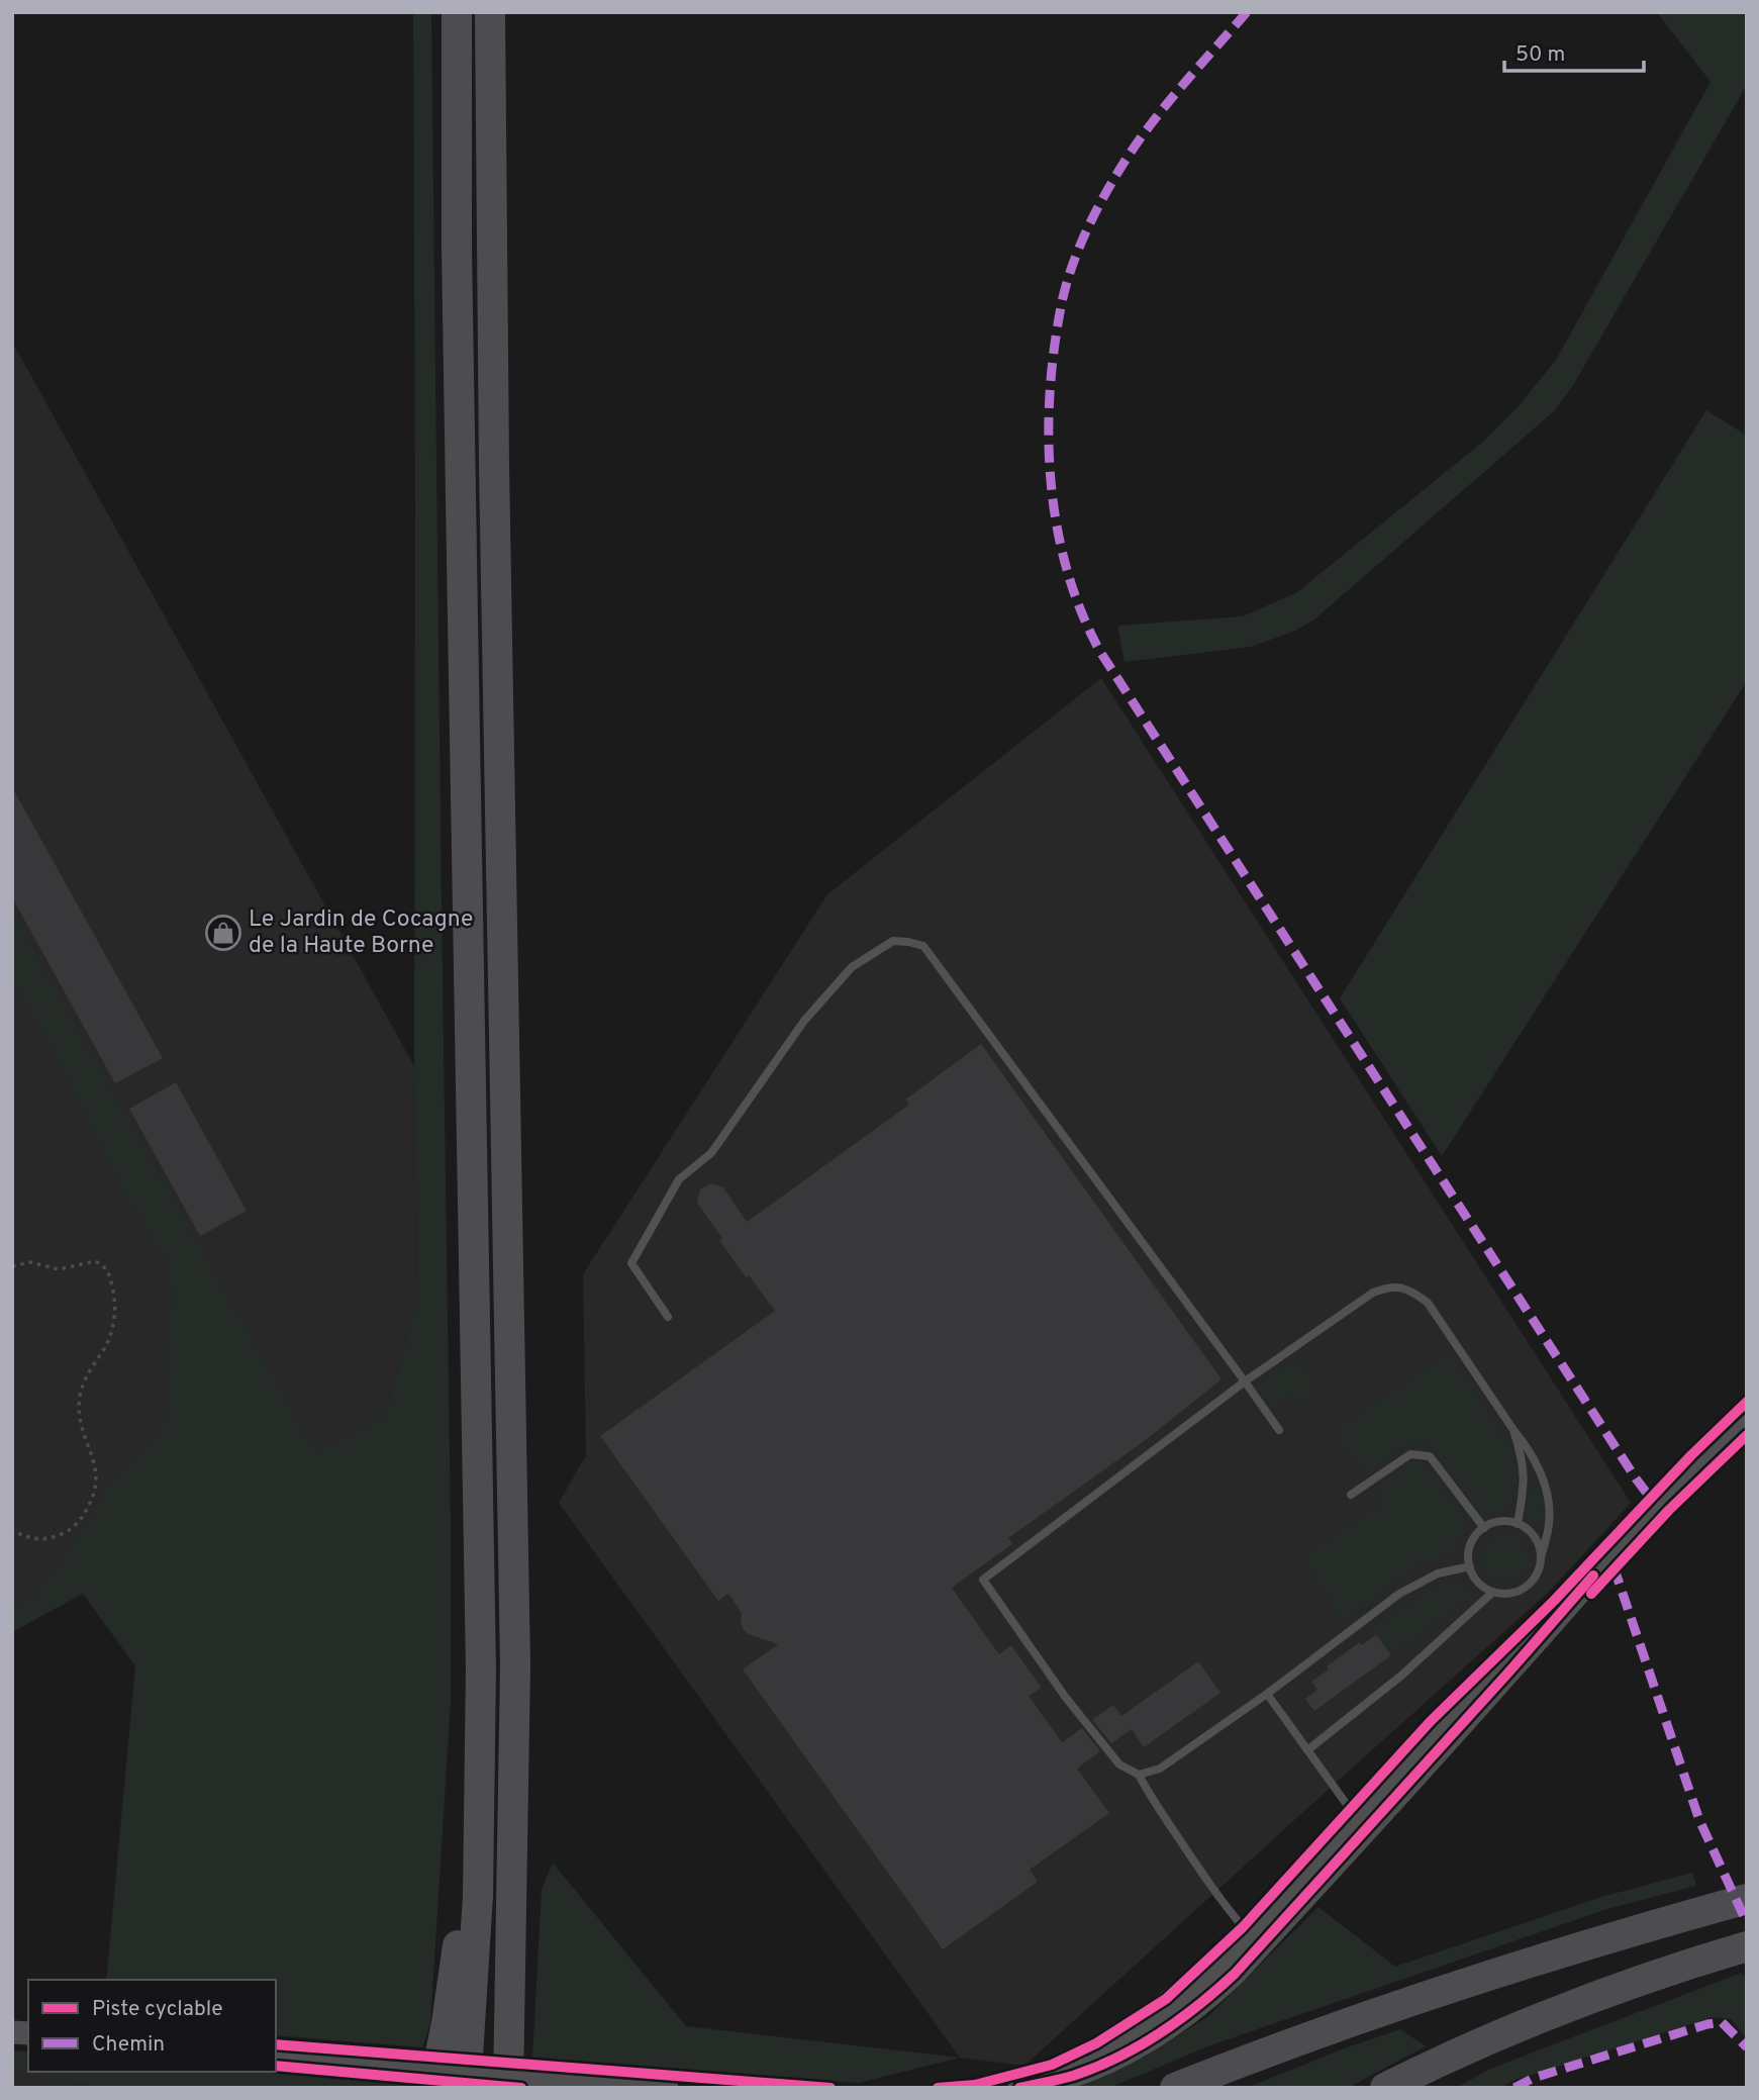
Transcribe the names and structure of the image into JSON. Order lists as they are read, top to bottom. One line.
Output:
{"places":{"shop":["Le Jardin de Cocagne de la Haute Borne"]},"legend":["Piste cyclable","Chemin"],"scale_bar":"50 m"}
